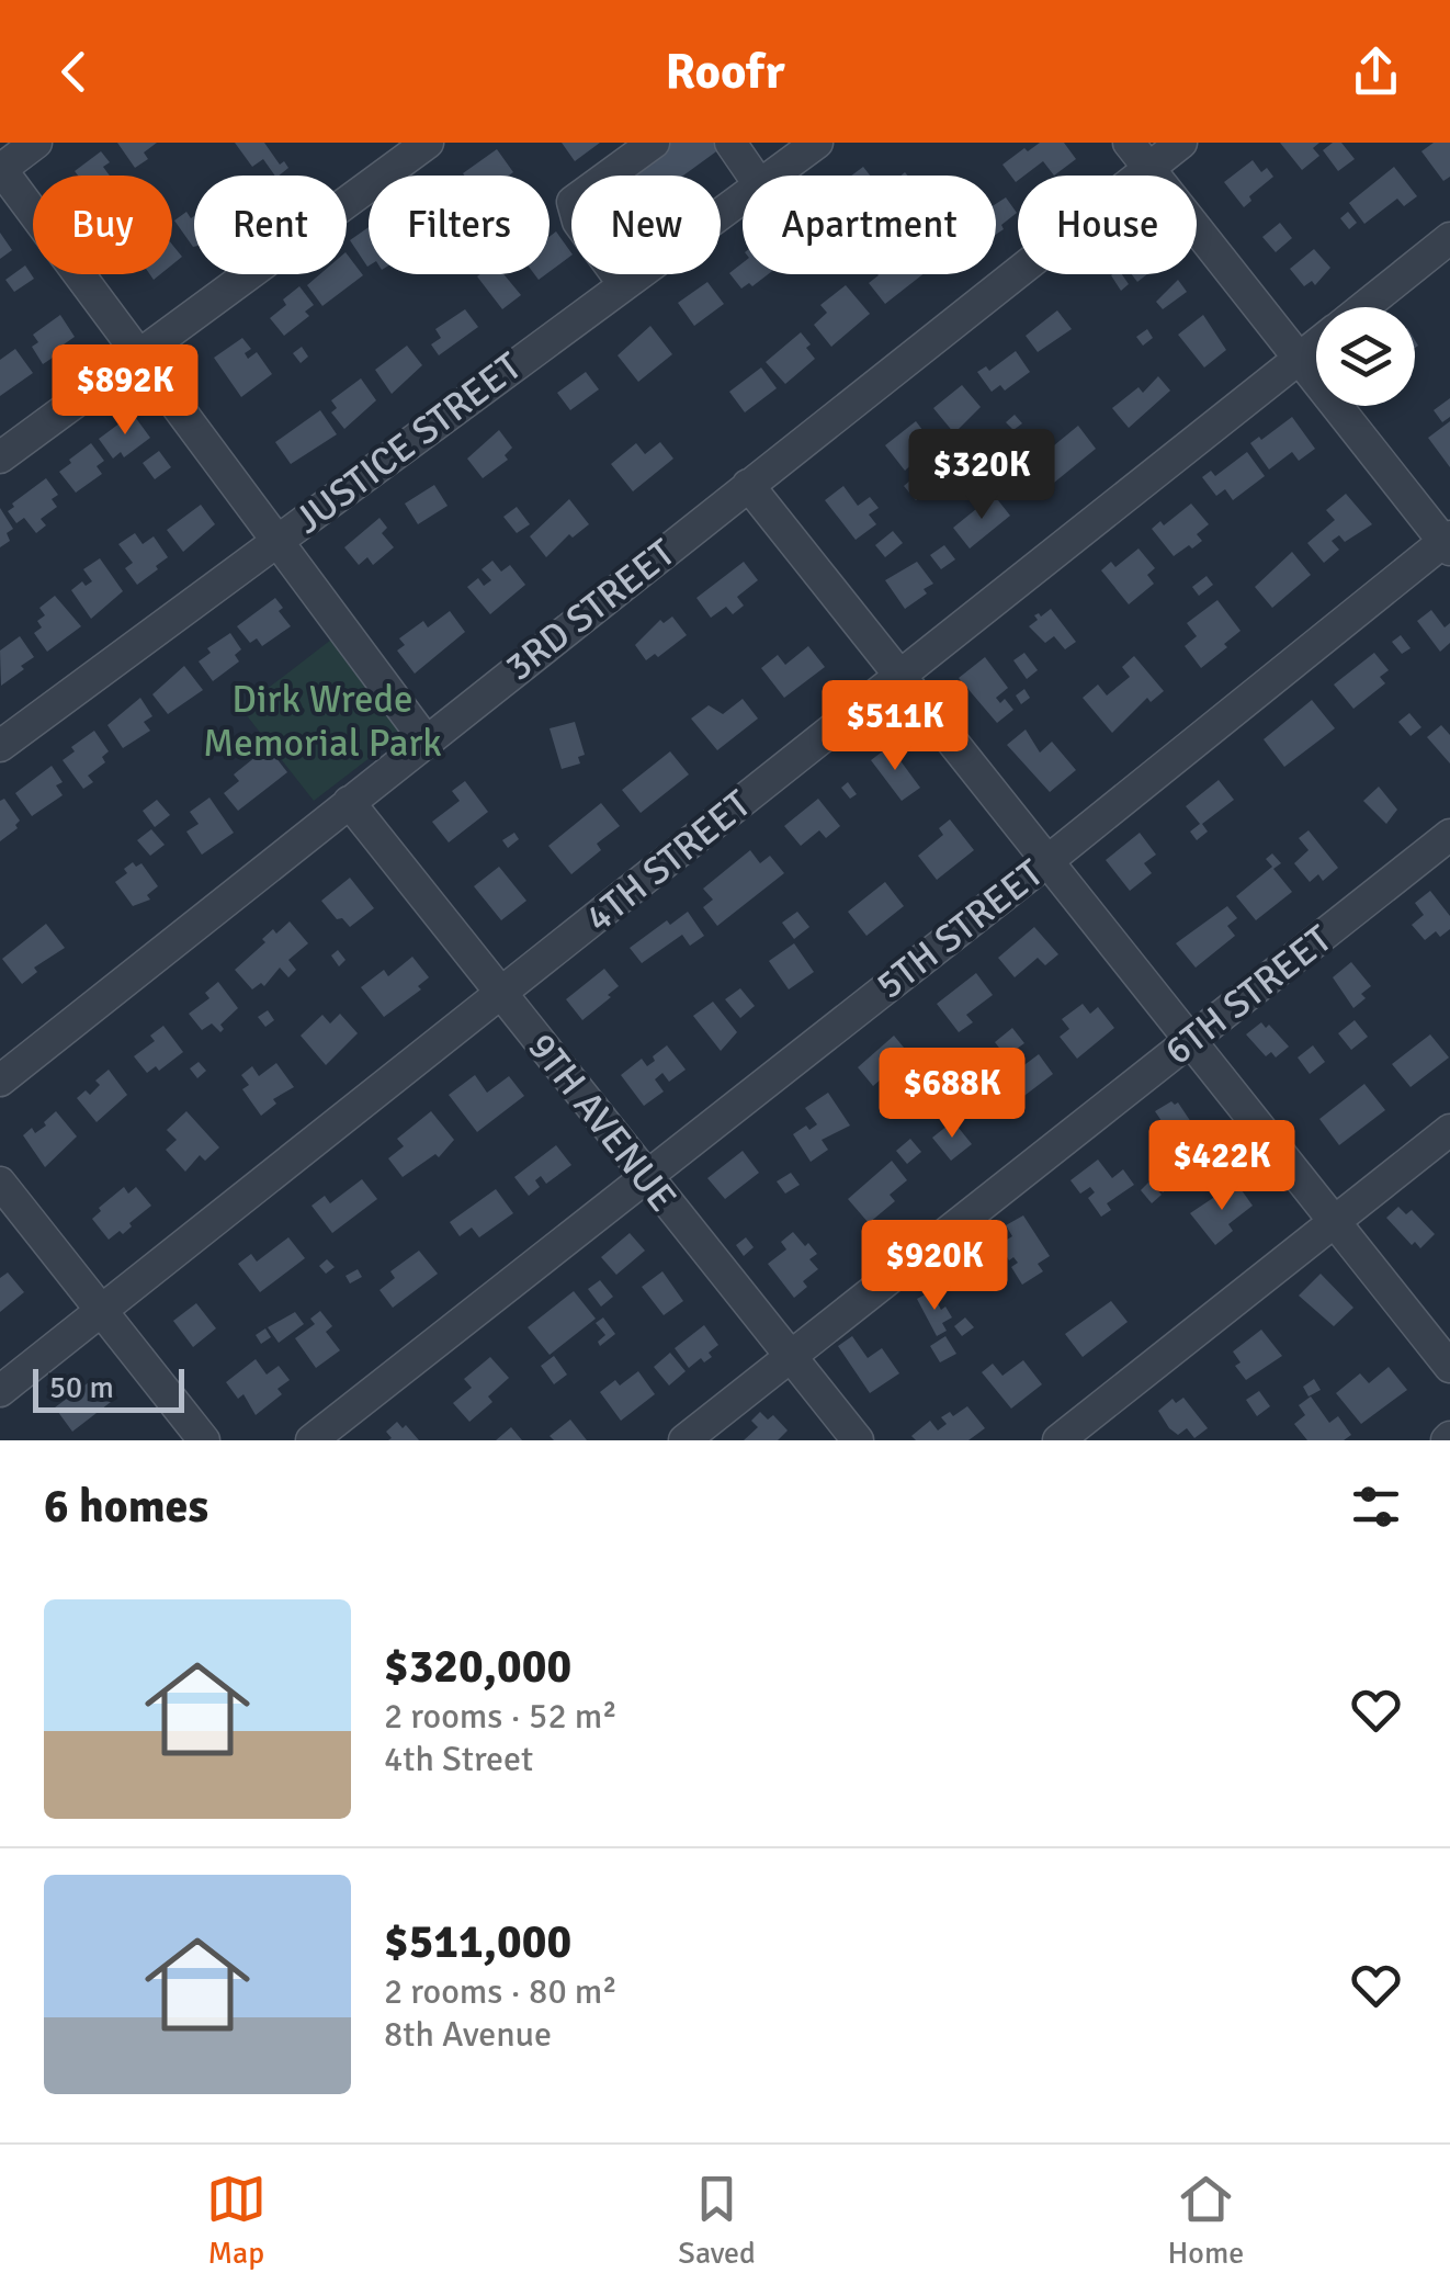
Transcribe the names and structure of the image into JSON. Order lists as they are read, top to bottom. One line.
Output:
{"streets":{"street":["JUSTICE STREET","3RD STREET","4TH STREET","5TH STREET","6TH STREET","9TH AVENUE"]},"crossings":[["3RD STREET","9TH AVENUE"],["4TH STREET","9TH AVENUE"],["5TH STREET","9TH AVENUE"],["6TH STREET","9TH AVENUE"]],"parks":["Dirk Wrede Memorial Park"],"scale_bar":"50 m","page":{"header":"Roofr","chip":["Buy","Rent","Filters","New","Apartment","House"],"price":["$892K","$320K","$511K","$688K","$422K","$920K"],"scale":"50 m","heading":"6 homes","list":[{"name":"$320,000","note":"2 rooms · 52 m² · 4th Street"},{"name":"$511,000","note":"2 rooms · 80 m² · 8th Avenue"}],"tabs":["Map","Saved","Home"]}}
